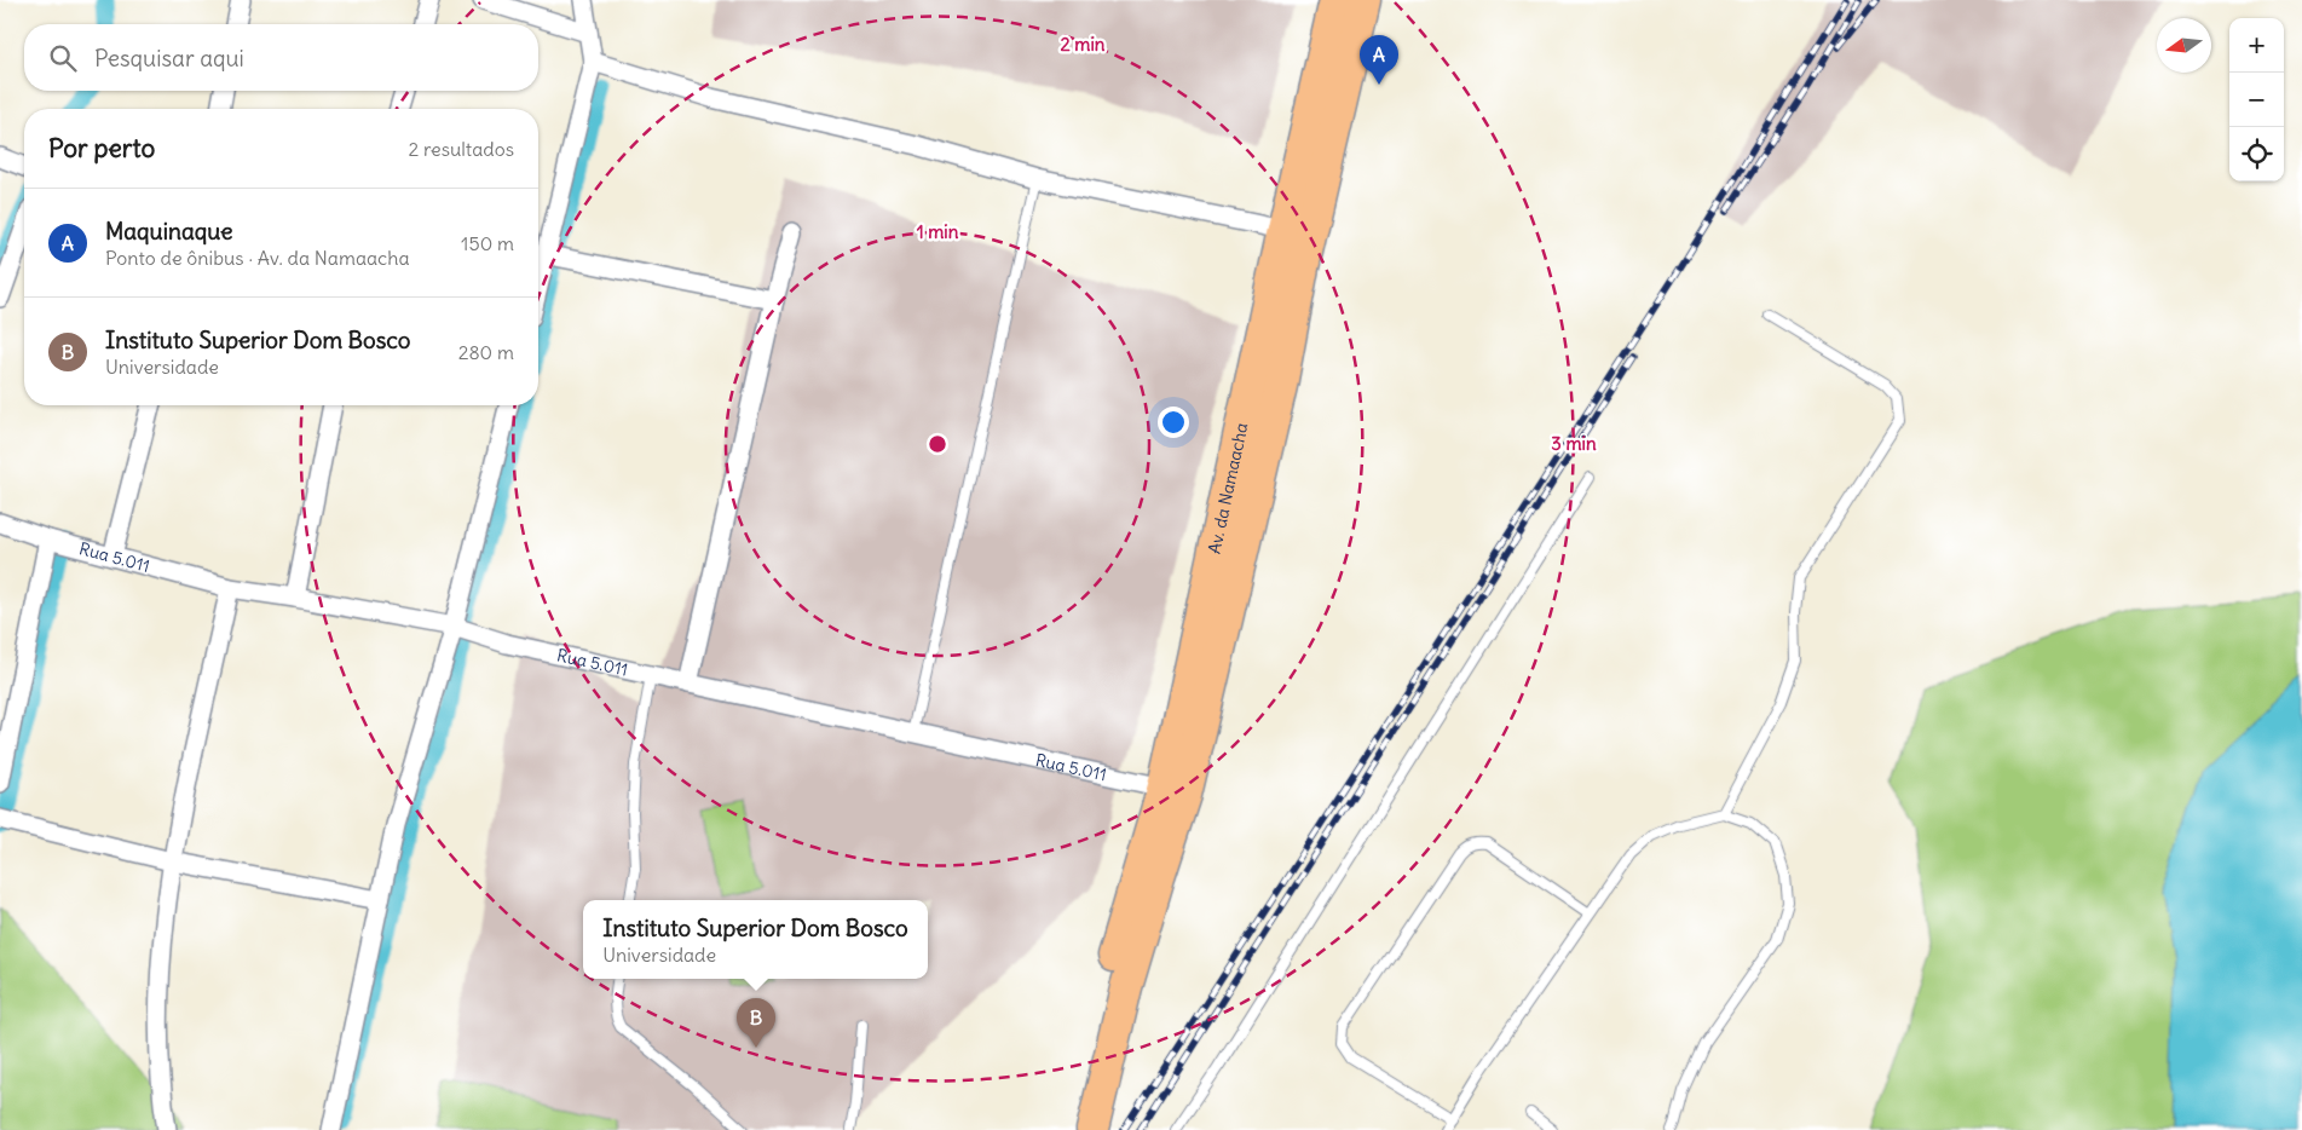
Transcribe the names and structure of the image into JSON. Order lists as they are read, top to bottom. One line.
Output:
{"streets":{"highway":["Av. da Namaacha"],"street":["Rua 5.011"]},"crossings":[["Av. da Namaacha","Rua 5.011"]],"north":"left","page":{"map_buttons":["+","−"],"search":"Pesquisar aqui","pins":["A","B"],"heading":["Por perto","2 resultados"],"list":[{"mark":"A","name":"Maquinaque","note":"Ponto de ônibus · Av. da Namaacha","value":"150 m"},{"mark":"B","name":"Instituto Superior Dom Bosco","note":"Universidade","value":"280 m"}],"popup":["Instituto Superior Dom Bosco","Universidade"]},"rings":["2 min","1 min","3 min"]}
